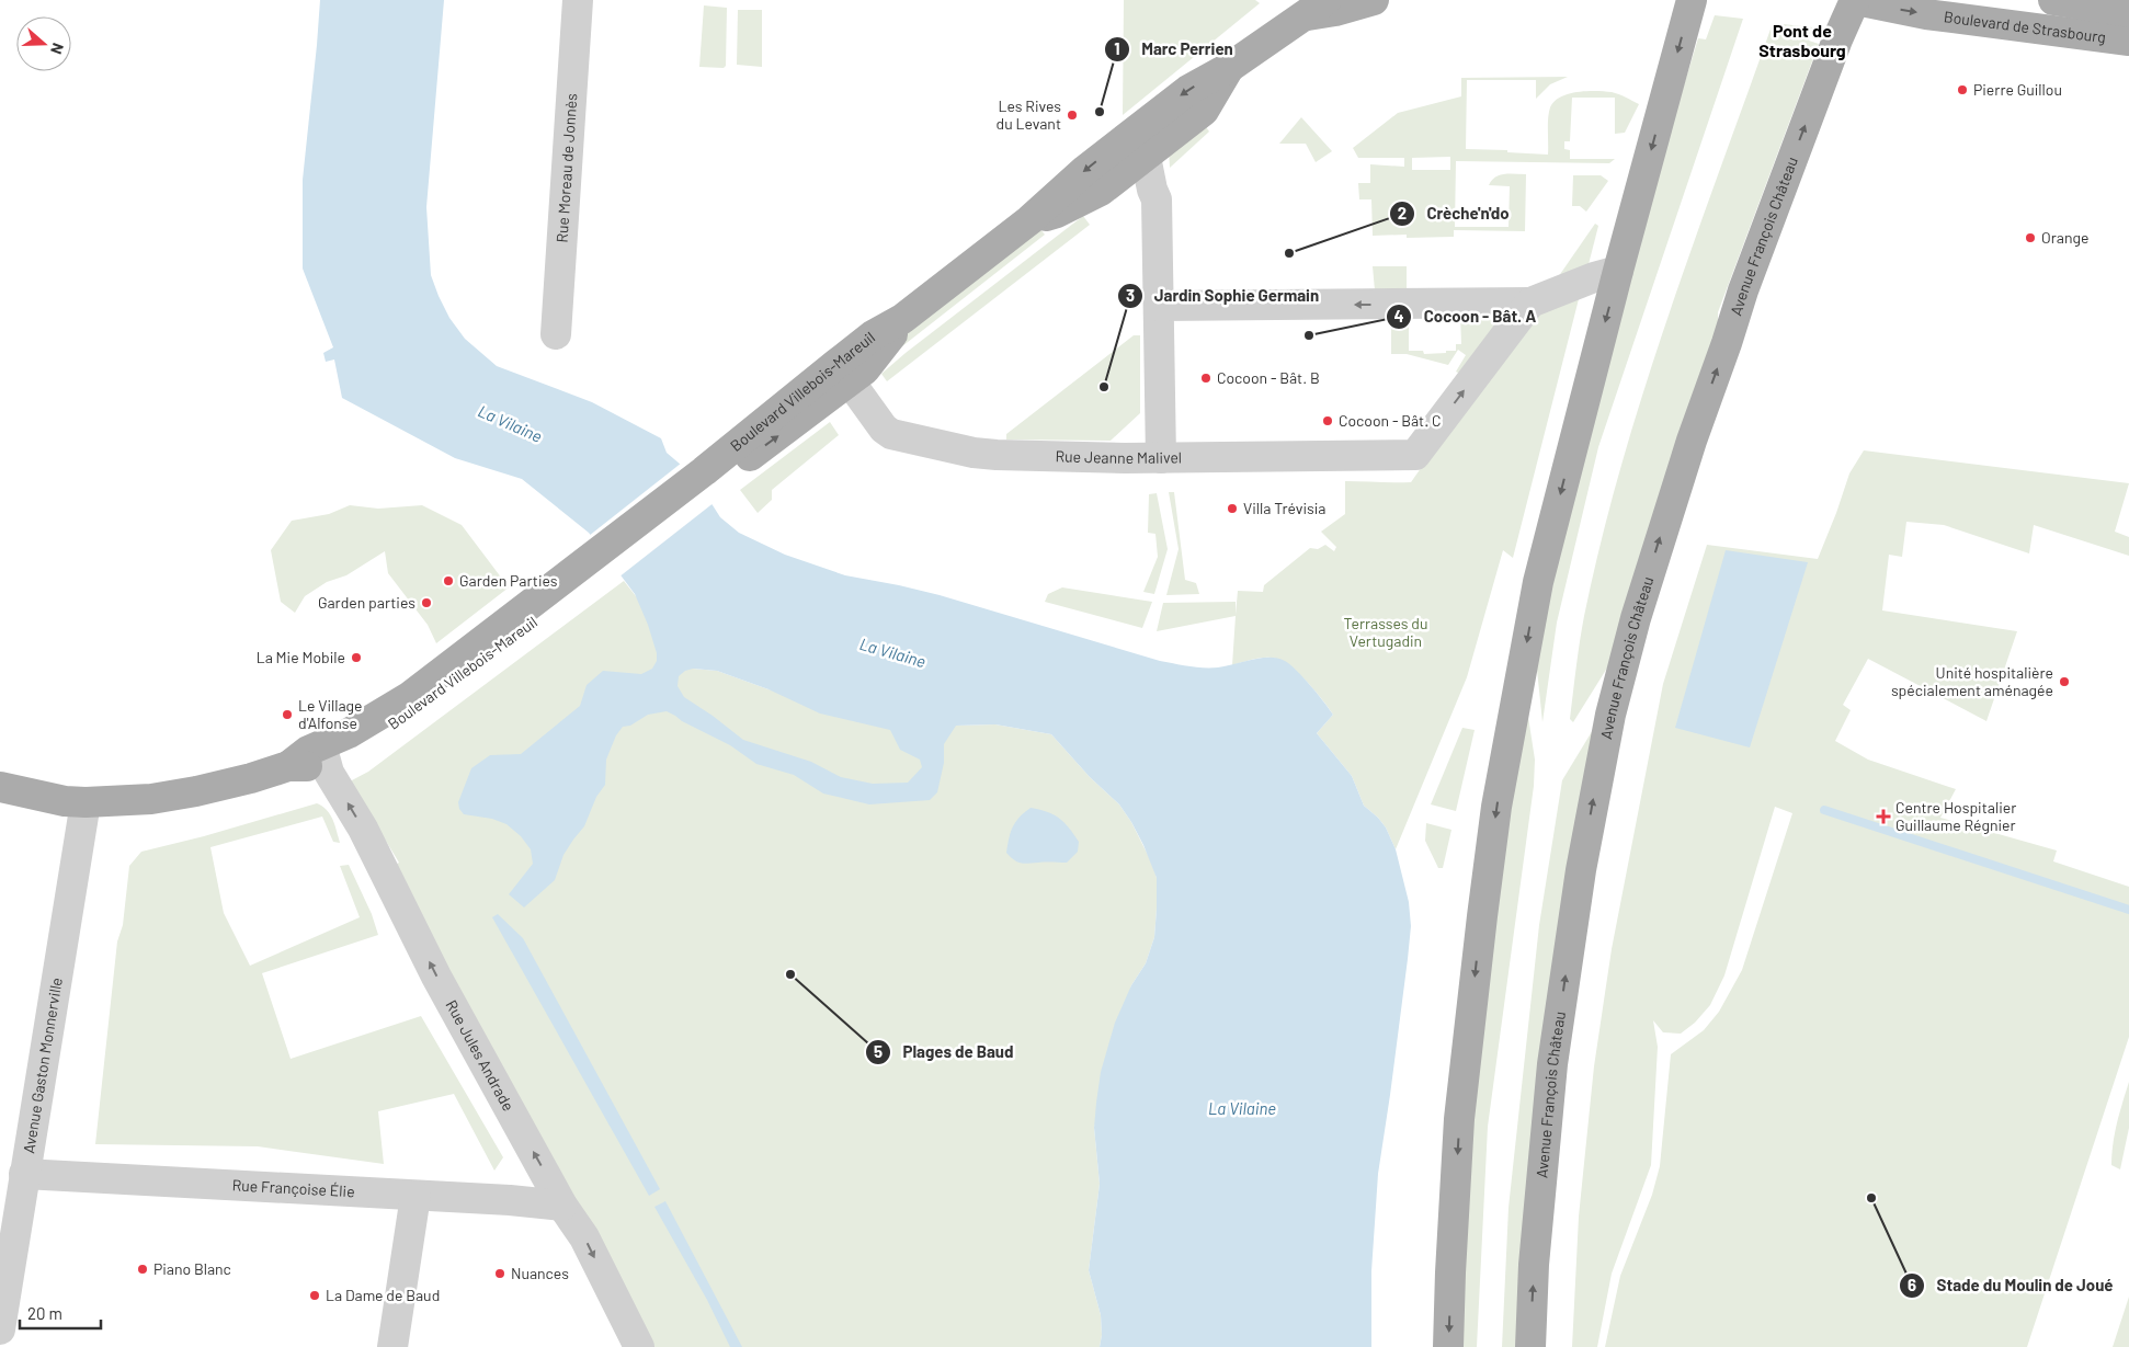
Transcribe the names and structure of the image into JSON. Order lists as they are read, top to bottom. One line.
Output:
{"streets":{"main road":["Boulevard de Strasbourg","Avenue François Château","Boulevard Villebois-Mareuil"],"street":["Rue Moreau de Jonnès","Rue Jeanne Malivel","Rue Jules Andrade","Avenue Gaston Monnerville","Rue Françoise Élie"]},"crossings":[["Boulevard de Strasbourg","Avenue François Château"],["Boulevard Villebois-Mareuil","Rue Jeanne Malivel"],["Boulevard Villebois-Mareuil","Rue Jules Andrade"],["Rue Jules Andrade","Rue Françoise Élie"],["Avenue Gaston Monnerville","Rue Françoise Élie"]],"one_way":["Boulevard de Strasbourg"],"districts":["Pont de Strasbourg"],"water":["La Vilaine"],"parks":["Terrasses du Vertugadin"],"places":{"other":["Pierre Guillou","Marc Perrien","Les Rives du Levant","Orange","Crèche'n'do","Cocoon - Bât. A","Cocoon - Bât. B","Jardin Sophie Germain","Cocoon - Bât. C","Villa Trévisia","Garden Parties","Garden parties","La Mie Mobile","Unité hospitalière spécialement aménagée","Le Village d'Alfonse","Plages de Baud","Stade du Moulin de Joué","Piano Blanc","Nuances","La Dame de Baud"],"health":["Centre Hospitalier Guillaume Régnier"]},"scale_bar":"20 m","north":"right"}
